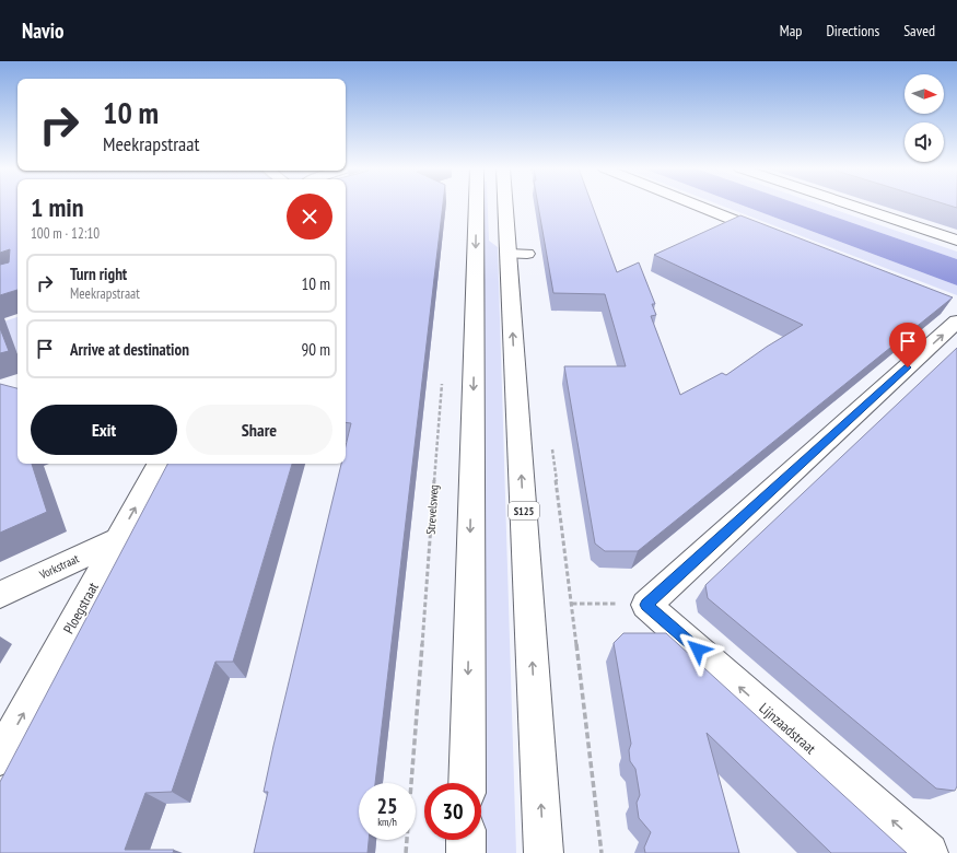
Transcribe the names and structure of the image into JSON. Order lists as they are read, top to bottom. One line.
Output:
{"streets":{"street":["S125","Vorkstraat","Ploegstraat","Lijnzaadstraat"],"path":["Strevelsweg"]},"crossings":[["Vorkstraat","Ploegstraat"]],"one_way":["Ploegstraat","Lijnzaadstraat"],"north":"right","page":{"header":"Navio","nav":["Map","Directions","Saved"],"turn":["10 m","Meekrapstraat"],"heading":["1 min","100 m · 12:10"],"list":[{"name":"Turn right","note":"Meekrapstraat","value":"10 m"},{"name":"Arrive at destination","value":"90 m"}],"buttons":["Exit","Share"],"speed":"25 km/h","limit":"30"}}
